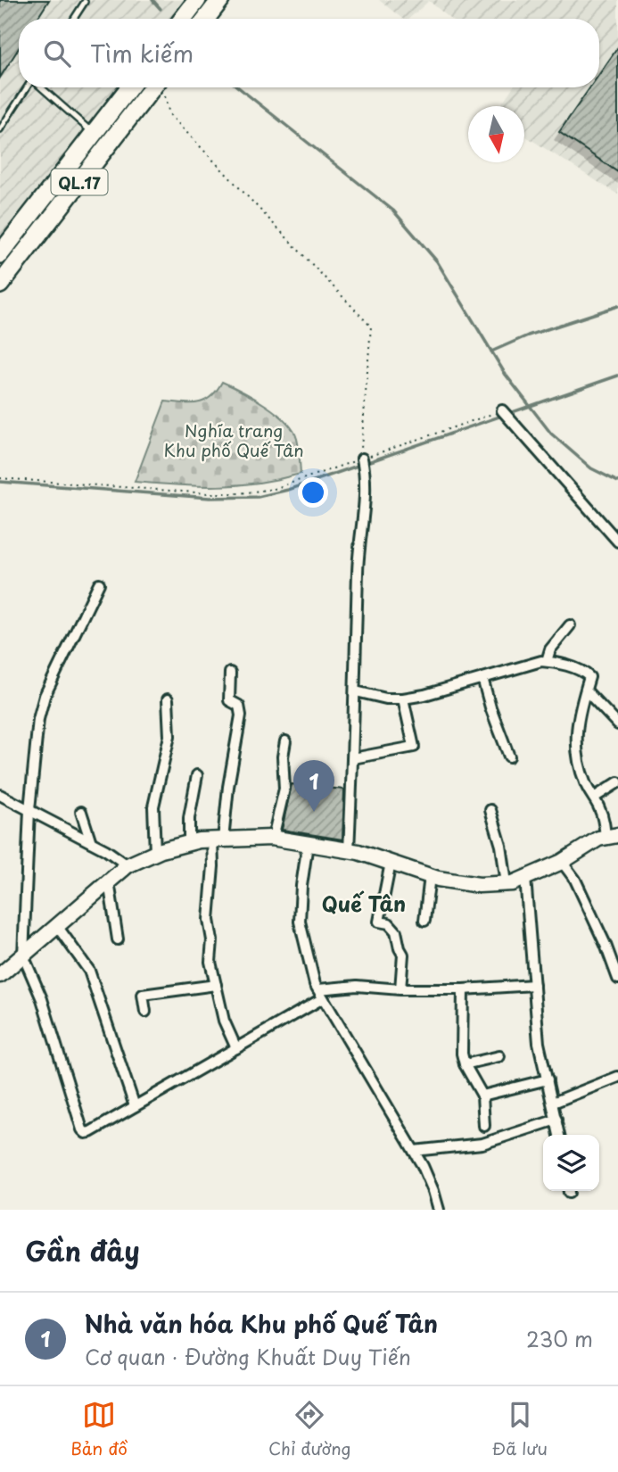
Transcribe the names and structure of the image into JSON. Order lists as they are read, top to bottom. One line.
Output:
{"streets":{"highway":["QL.17"]},"districts":["Quế Tân"],"parks":["Nghĩa trang Khu phố Quế Tân"],"north":"bottom","page":{"search":"Tìm kiếm","pins":"1","heading":"Gần đây","list":[{"mark":"1","name":"Nhà văn hóa Khu phố Quế Tân","note":"Cơ quan · Đường Khuất Duy Tiến","value":"230 m"}],"nav":["Bản đồ","Chỉ đường","Đã lưu"]}}
